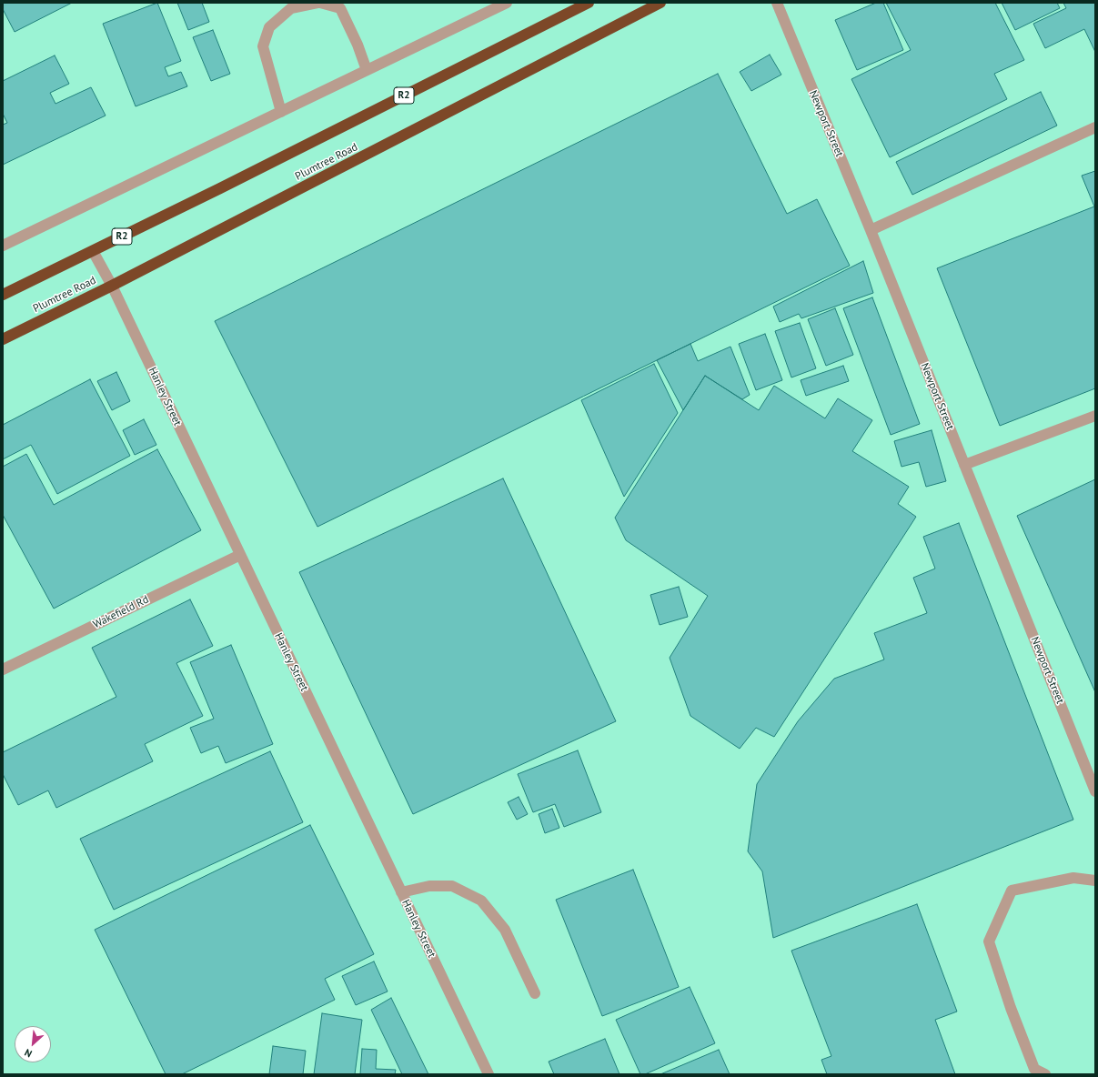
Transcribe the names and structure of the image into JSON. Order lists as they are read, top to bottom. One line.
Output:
{"streets":{"highway":["R2","Plumtree Road"],"street":["Newport Street","Hanley Street","Wakefield Rd"]},"crossings":[["R2","Hanley Street"],["Plumtree Road","Hanley Street"],["Hanley Street","Wakefield Rd"]],"north":"bottom left"}
